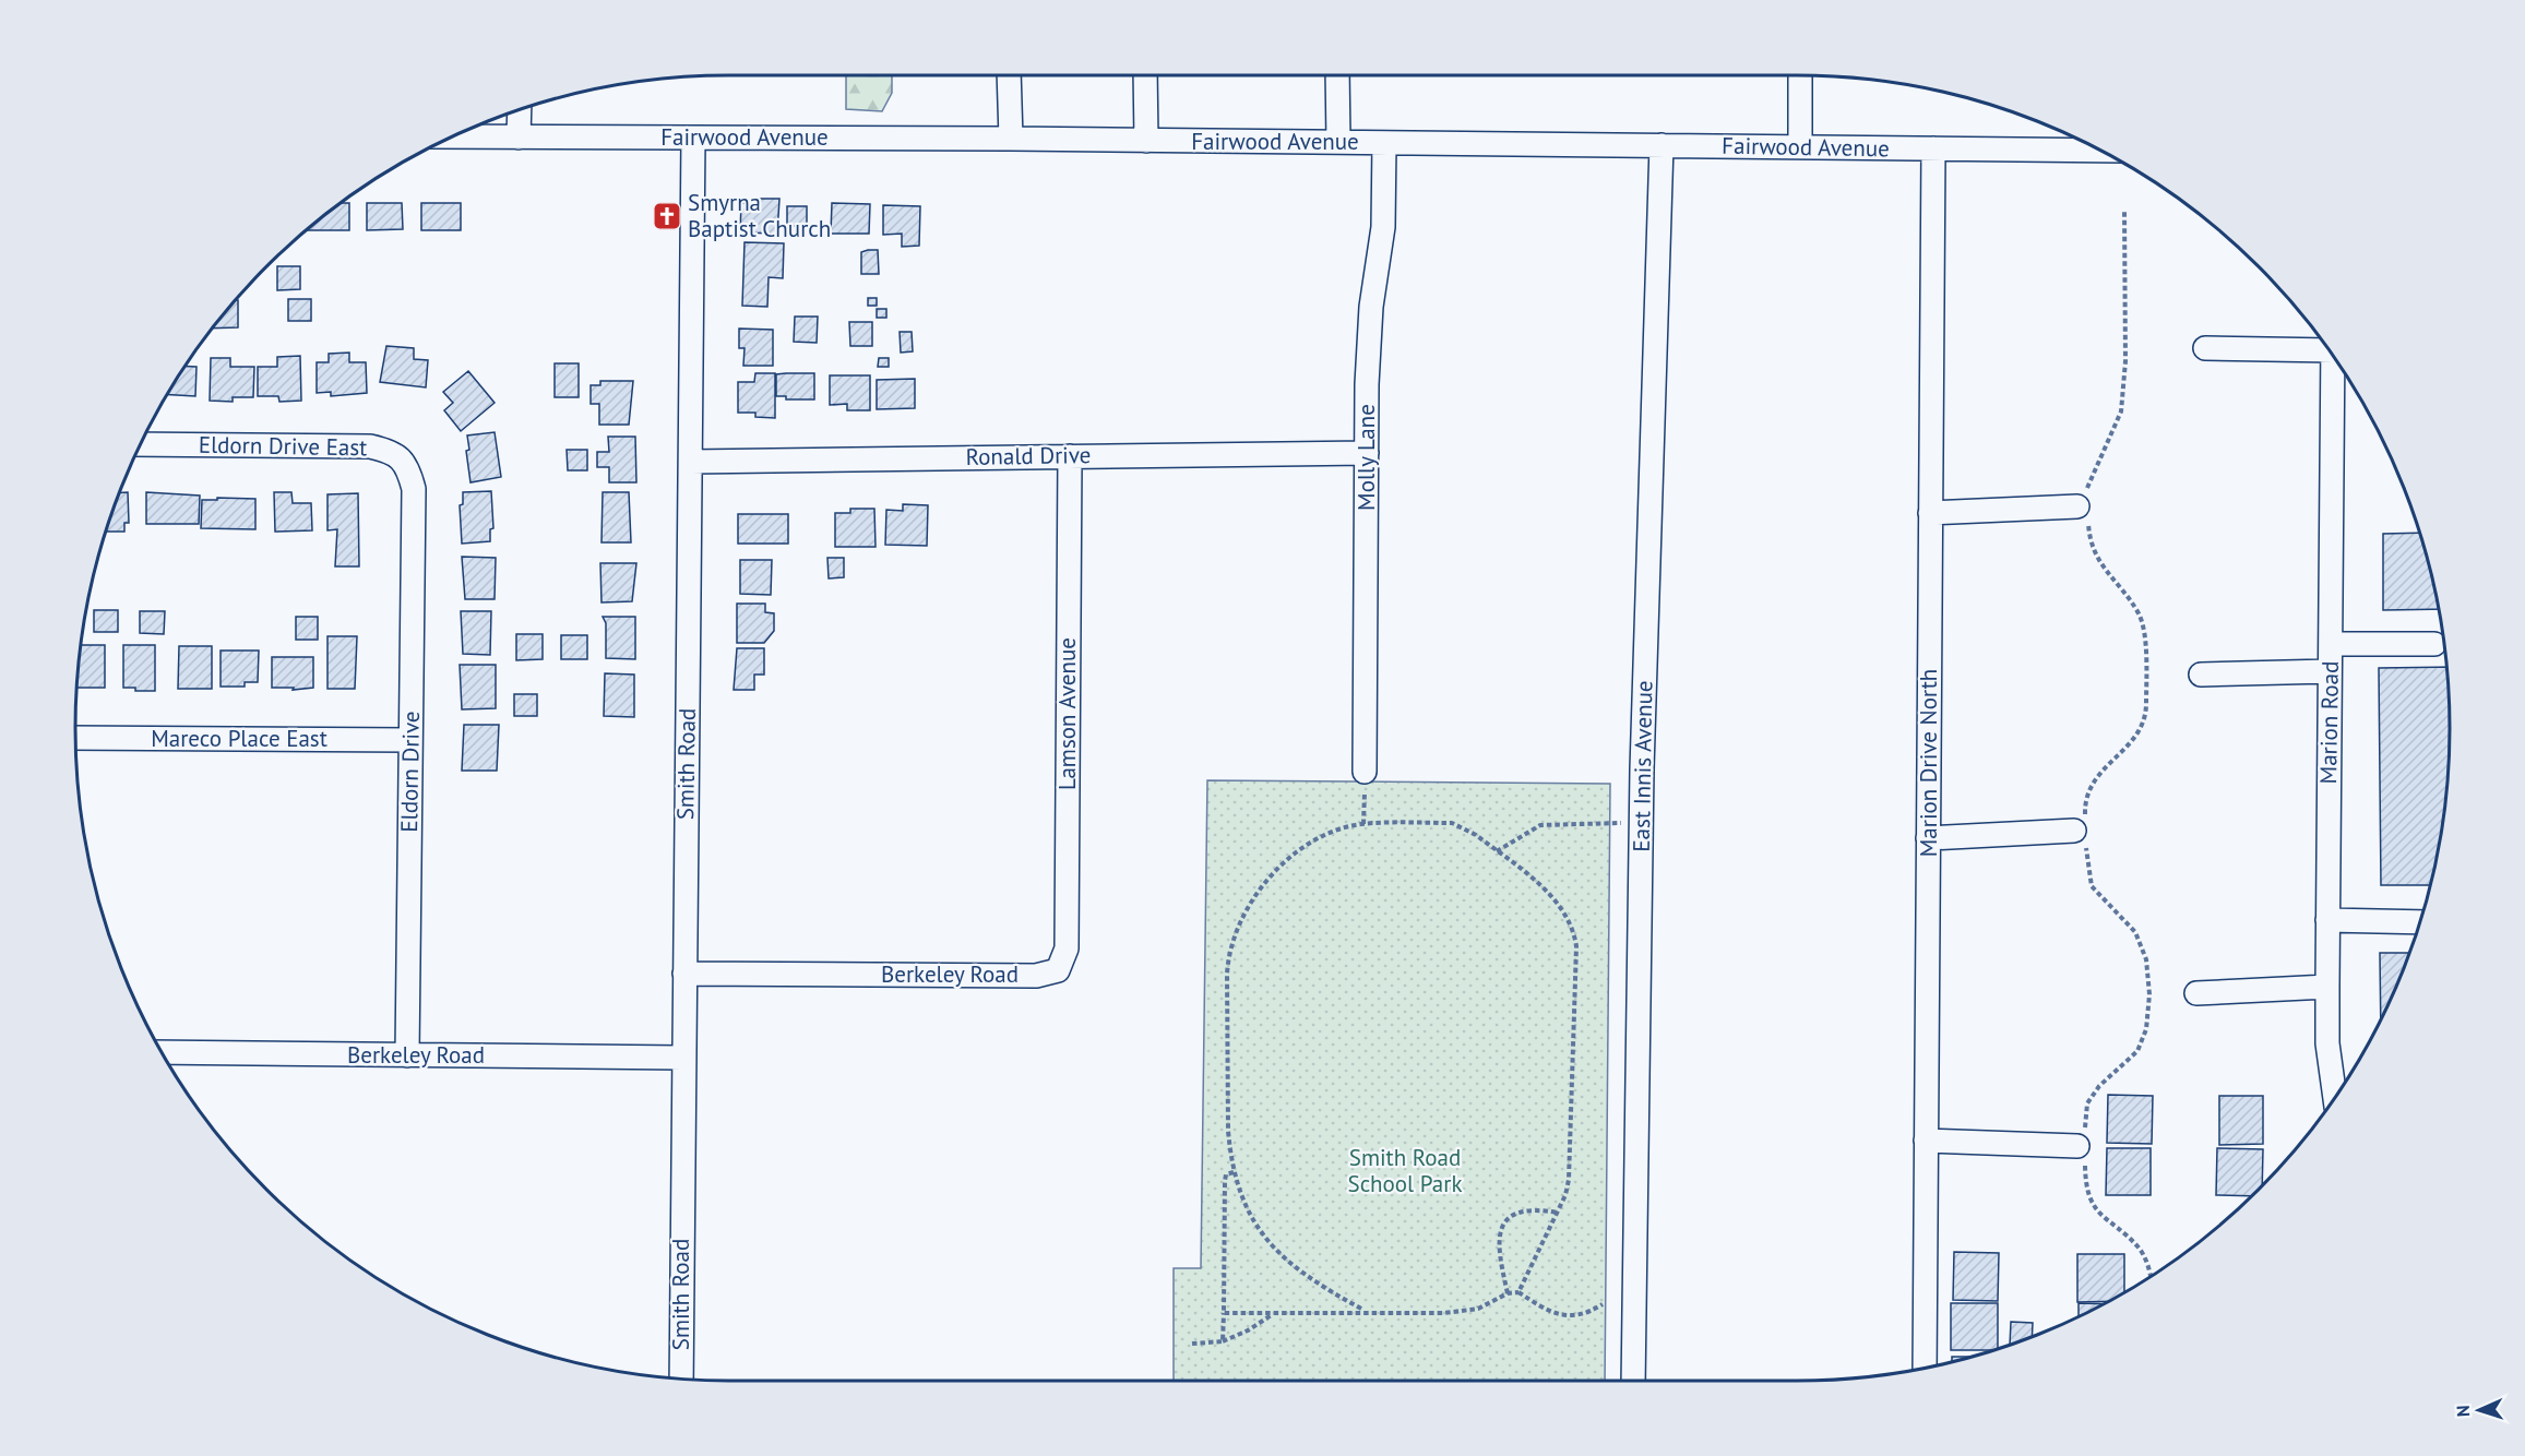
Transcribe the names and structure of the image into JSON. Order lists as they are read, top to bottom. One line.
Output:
{"streets":{"street":["Fairwood Avenue","Eldorn Drive East","Ronald Drive","Molly Lane","Lamson Avenue","Marion Road","Mareco Place East","Marion Drive North","Smith Road","East Innis Avenue","Eldorn Drive","Berkeley Road"]},"crossings":[["Fairwood Avenue","Molly Lane"],["Fairwood Avenue","Marion Drive North"],["Fairwood Avenue","Smith Road"],["Fairwood Avenue","East Innis Avenue"],["Eldorn Drive East","Eldorn Drive"],["Ronald Drive","Molly Lane"],["Ronald Drive","Lamson Avenue"],["Ronald Drive","Smith Road"],["Lamson Avenue","Berkeley Road"],["Mareco Place East","Eldorn Drive"],["Smith Road","Berkeley Road"],["Eldorn Drive","Berkeley Road"]],"parks":["Smith Road School Park"],"places":{"church":["Smyrna Baptist Church"]},"north":"left"}
